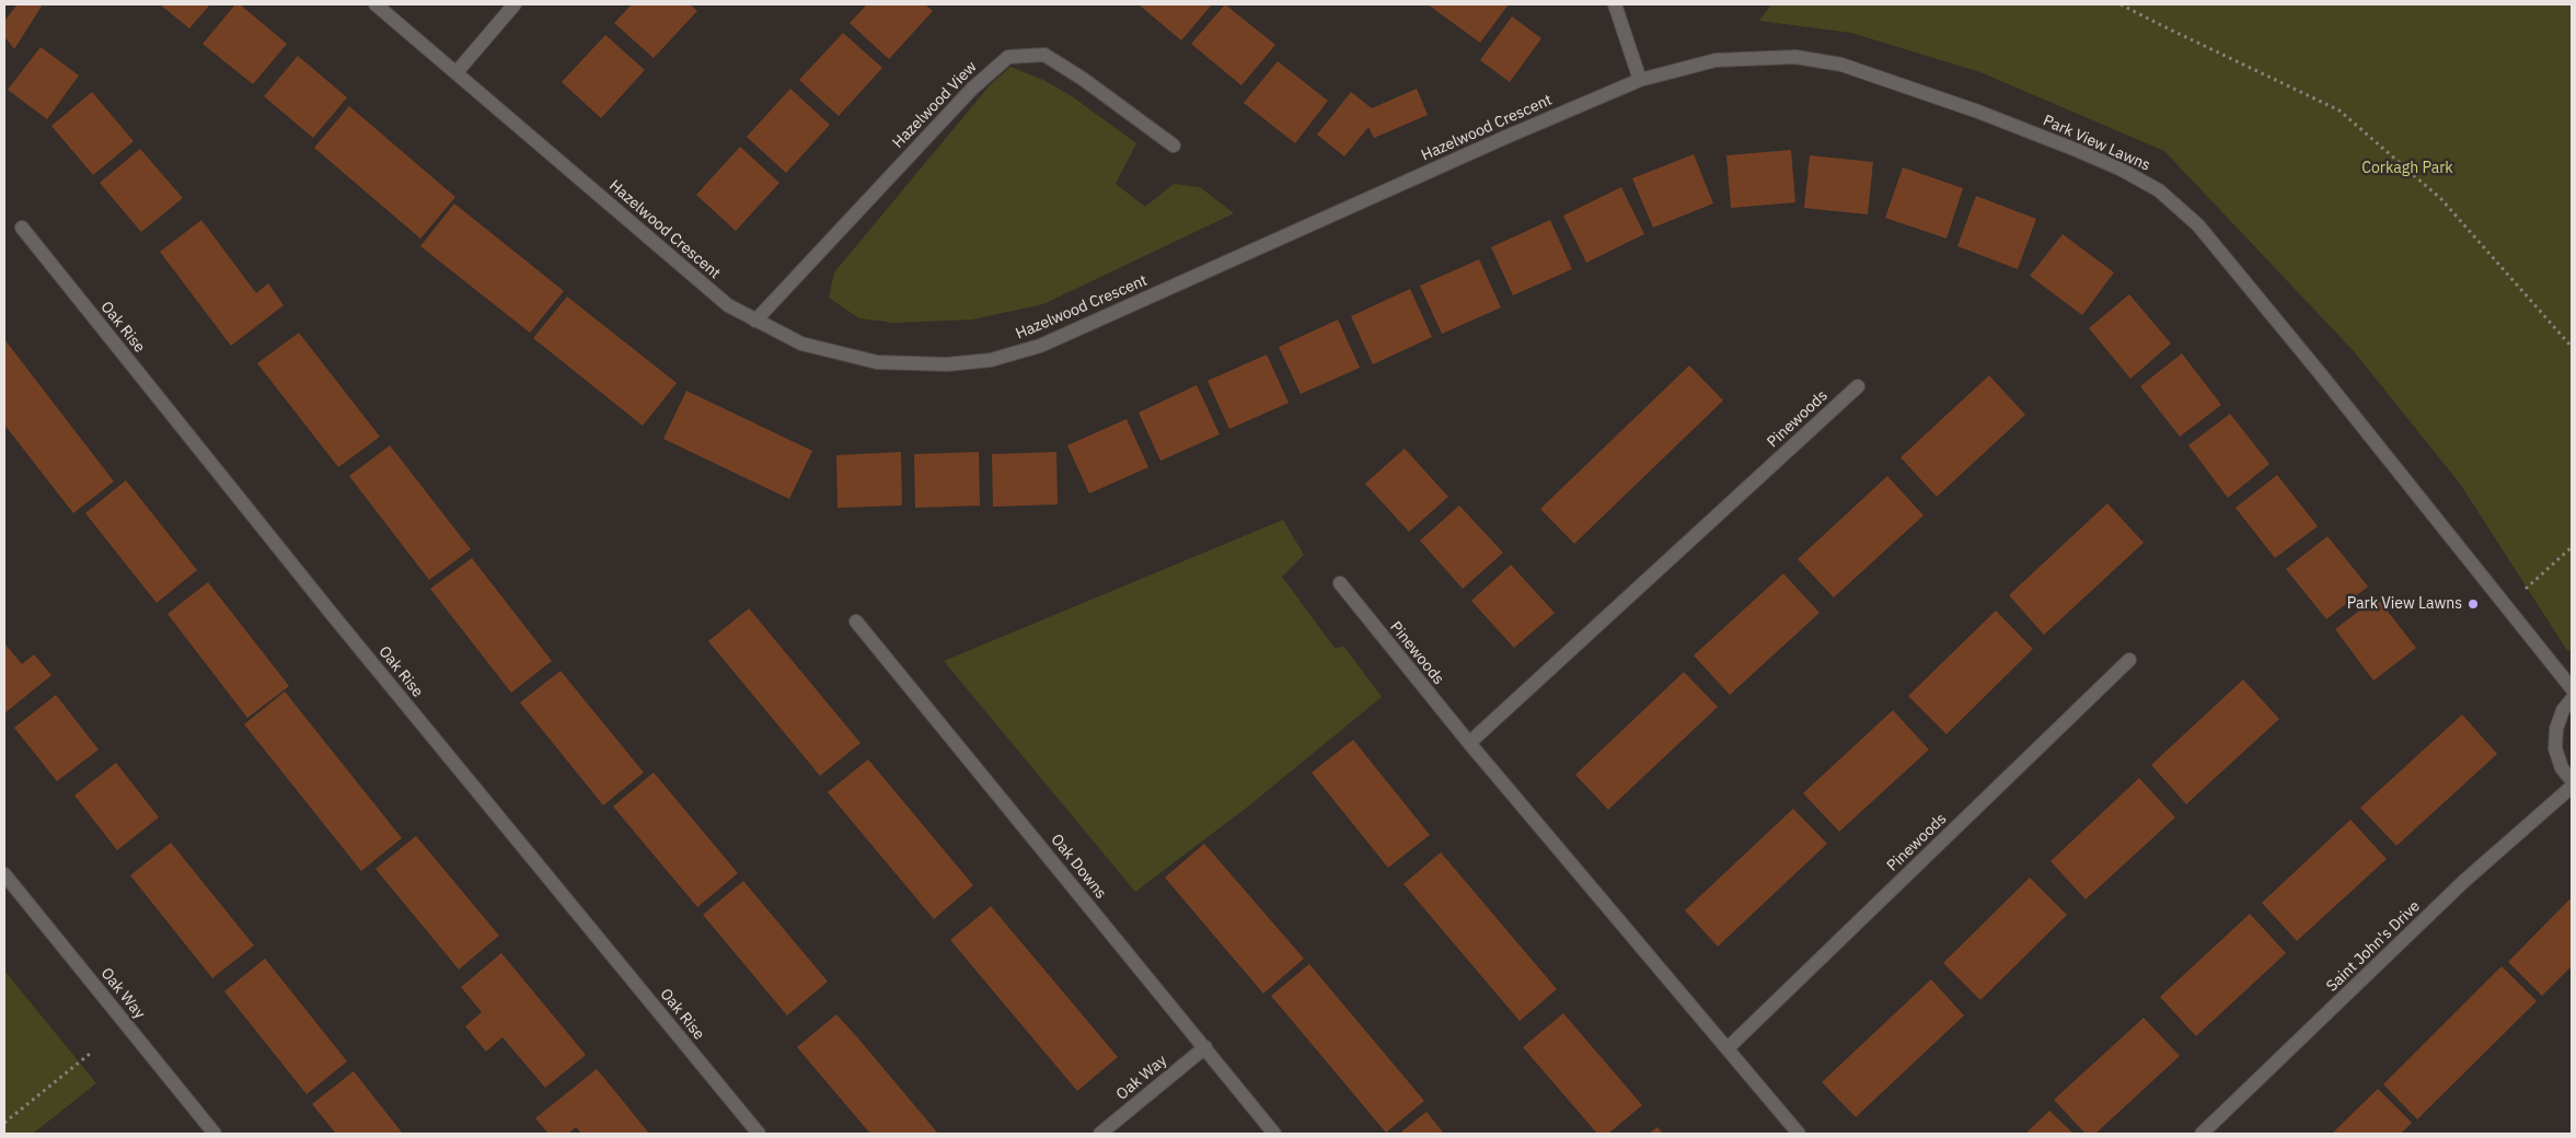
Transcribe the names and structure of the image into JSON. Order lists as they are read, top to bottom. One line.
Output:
{"streets":{"street":["Hazelwood View","Hazelwood Crescent","Park View Lawns","Oak Rise","Pinewoods","Oak Downs","Saint John's Drive","Oak Way"]},"crossings":[["Hazelwood View","Hazelwood Crescent"],["Hazelwood Crescent","Park View Lawns"],["Oak Downs","Oak Way"]],"parks":["Corkagh Park"],"places":["Park View Lawns"]}
